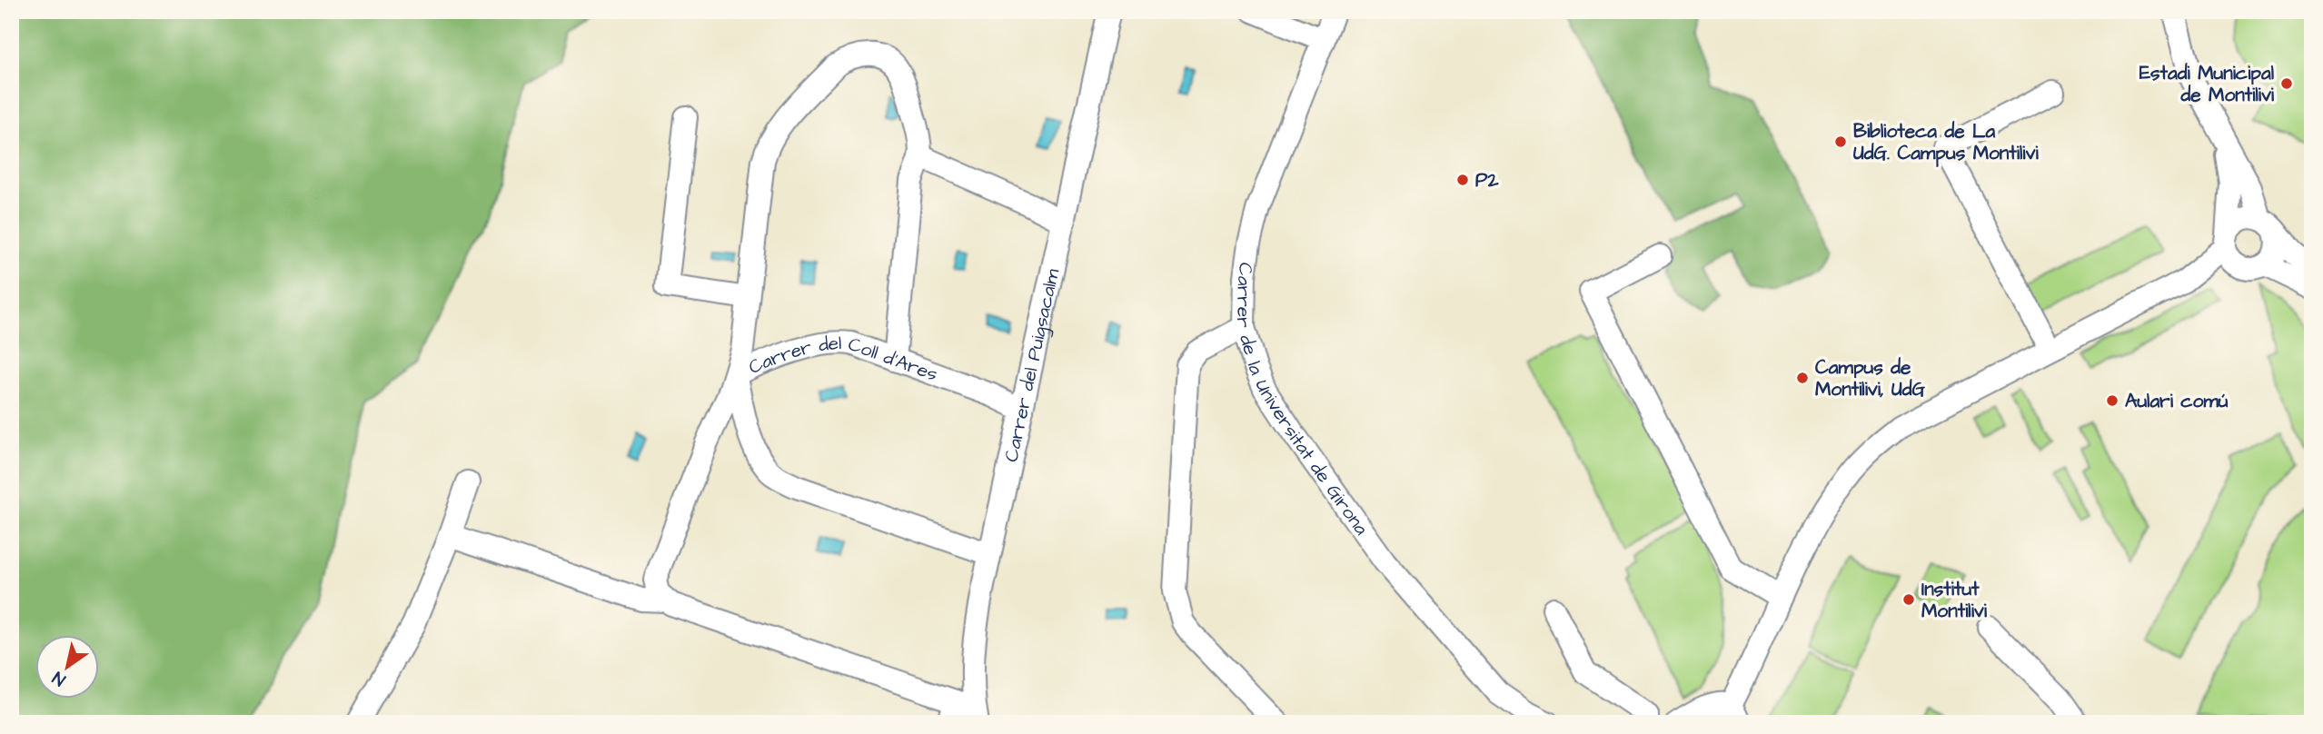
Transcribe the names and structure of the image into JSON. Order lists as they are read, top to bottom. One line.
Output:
{"streets":{"street":["Carrer del Puigsacalm","Carrer del Coll d'Ares","Carrer de la Universitat de Girona"]},"crossings":[["Carrer del Puigsacalm","Carrer del Coll d'Ares"]],"places":["Estadi Municipal de Montilivi","Biblioteca de La UdG. Campus Montilivi","P2","Campus de Montilivi, UdG","Aulari comú","Institut Montilivi"],"north":"bottom left"}
